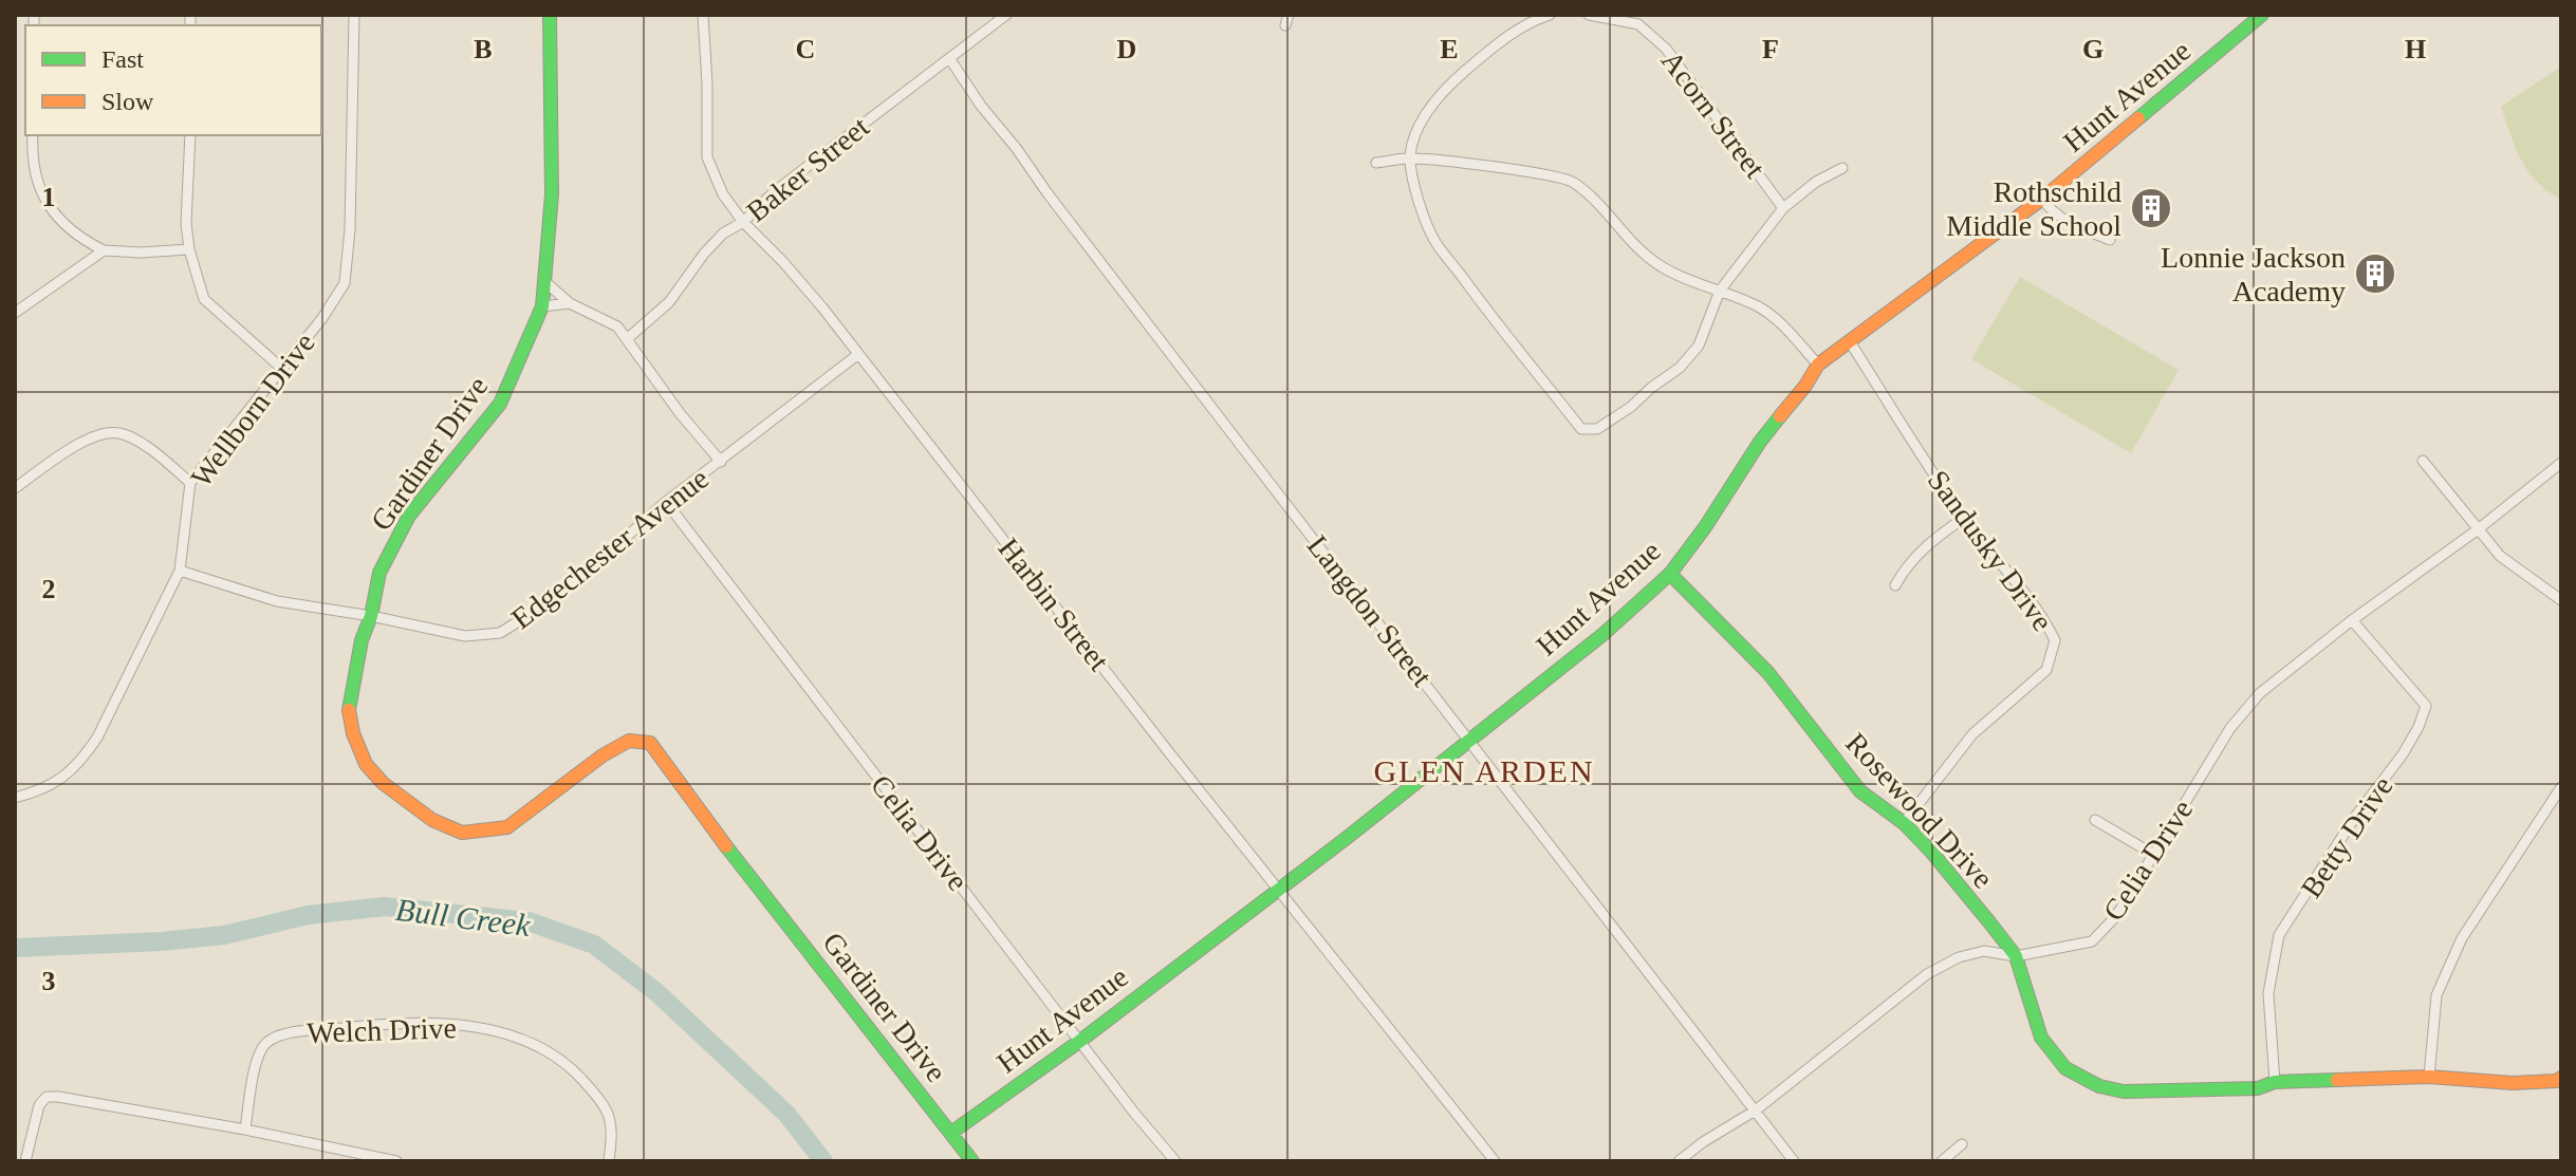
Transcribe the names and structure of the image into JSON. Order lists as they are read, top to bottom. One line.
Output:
{"streets":{"street":["Hunt Avenue","Acorn Street","Baker Street","Wellborn Drive","Gardiner Drive","Edgechester Avenue","Sandusky Drive","Harbin Street","Langdon Street","Rosewood Drive","Celia Drive","Betty Drive","Welch Drive"]},"crossings":[["Hunt Avenue","Gardiner Drive"],["Hunt Avenue","Sandusky Drive"],["Hunt Avenue","Harbin Street"],["Hunt Avenue","Langdon Street"],["Hunt Avenue","Rosewood Drive"],["Hunt Avenue","Celia Drive"],["Baker Street","Harbin Street"],["Baker Street","Langdon Street"],["Wellborn Drive","Edgechester Avenue"],["Gardiner Drive","Edgechester Avenue"],["Edgechester Avenue","Harbin Street"],["Edgechester Avenue","Celia Drive"],["Sandusky Drive","Rosewood Drive"],["Langdon Street","Celia Drive"],["Rosewood Drive","Celia Drive"],["Rosewood Drive","Betty Drive"],["Celia Drive","Betty Drive"]],"districts":["GLEN ARDEN"],"water":["Bull Creek"],"places":{"building":["Rothschild Middle School","Lonnie Jackson Academy"]},"legend":["Fast","Slow"],"grid":{"columns":["B","C","D","E","F","G","H"],"rows":["1","2","3"]}}
